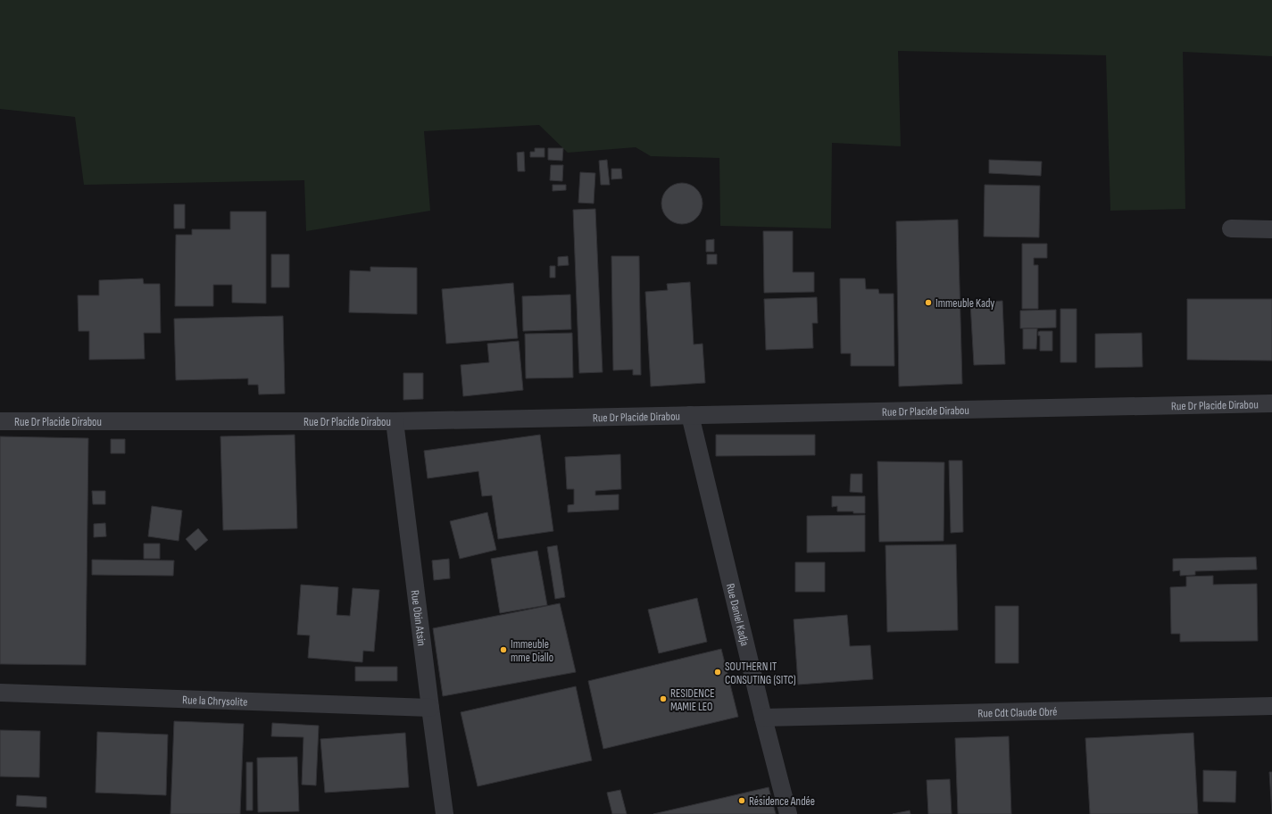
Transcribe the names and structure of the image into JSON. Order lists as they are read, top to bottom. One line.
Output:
{"streets":{"street":["Rue Dr Placide Dirabou","Rue Daniel Kadja","Rue Obin Atsin","Rue la Chrysolite","Rue Cdt Claude Obré"]},"crossings":[["Rue Dr Placide Dirabou","Rue Daniel Kadja"],["Rue Dr Placide Dirabou","Rue Obin Atsin"],["Rue Daniel Kadja","Rue Cdt Claude Obré"],["Rue Obin Atsin","Rue la Chrysolite"]],"places":["Immeuble Kady","Immeuble mme Diallo","SOUTHERN IT CONSUTING (SITC)","RESIDENCE MAMIE LEO","Résidence Andée"]}
